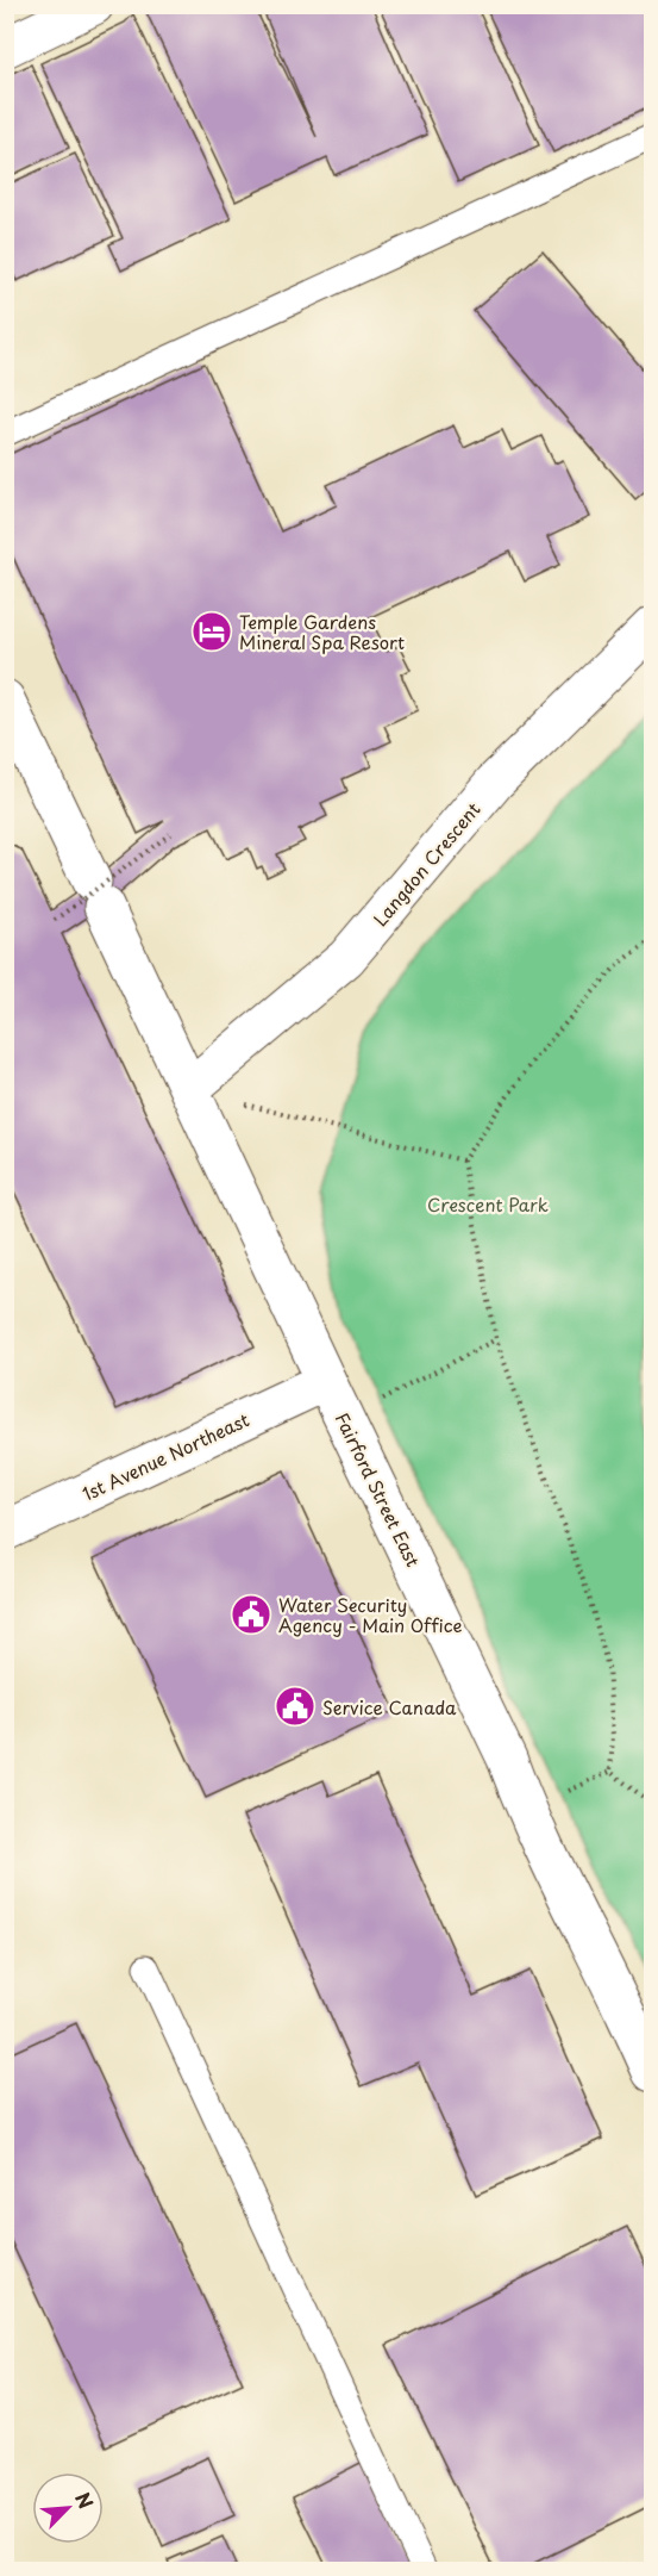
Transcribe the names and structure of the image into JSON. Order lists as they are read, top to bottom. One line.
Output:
{"streets":{"street":["Langdon Crescent","1st Avenue Northeast","Fairford Street East"]},"crossings":[["Langdon Crescent","Fairford Street East"],["1st Avenue Northeast","Fairford Street East"]],"parks":["Crescent Park"],"places":{"hotel":["Temple Gardens Mineral Spa Resort"],"public building":["Water Security Agency - Main Office","Service Canada"]},"north":"top right"}
